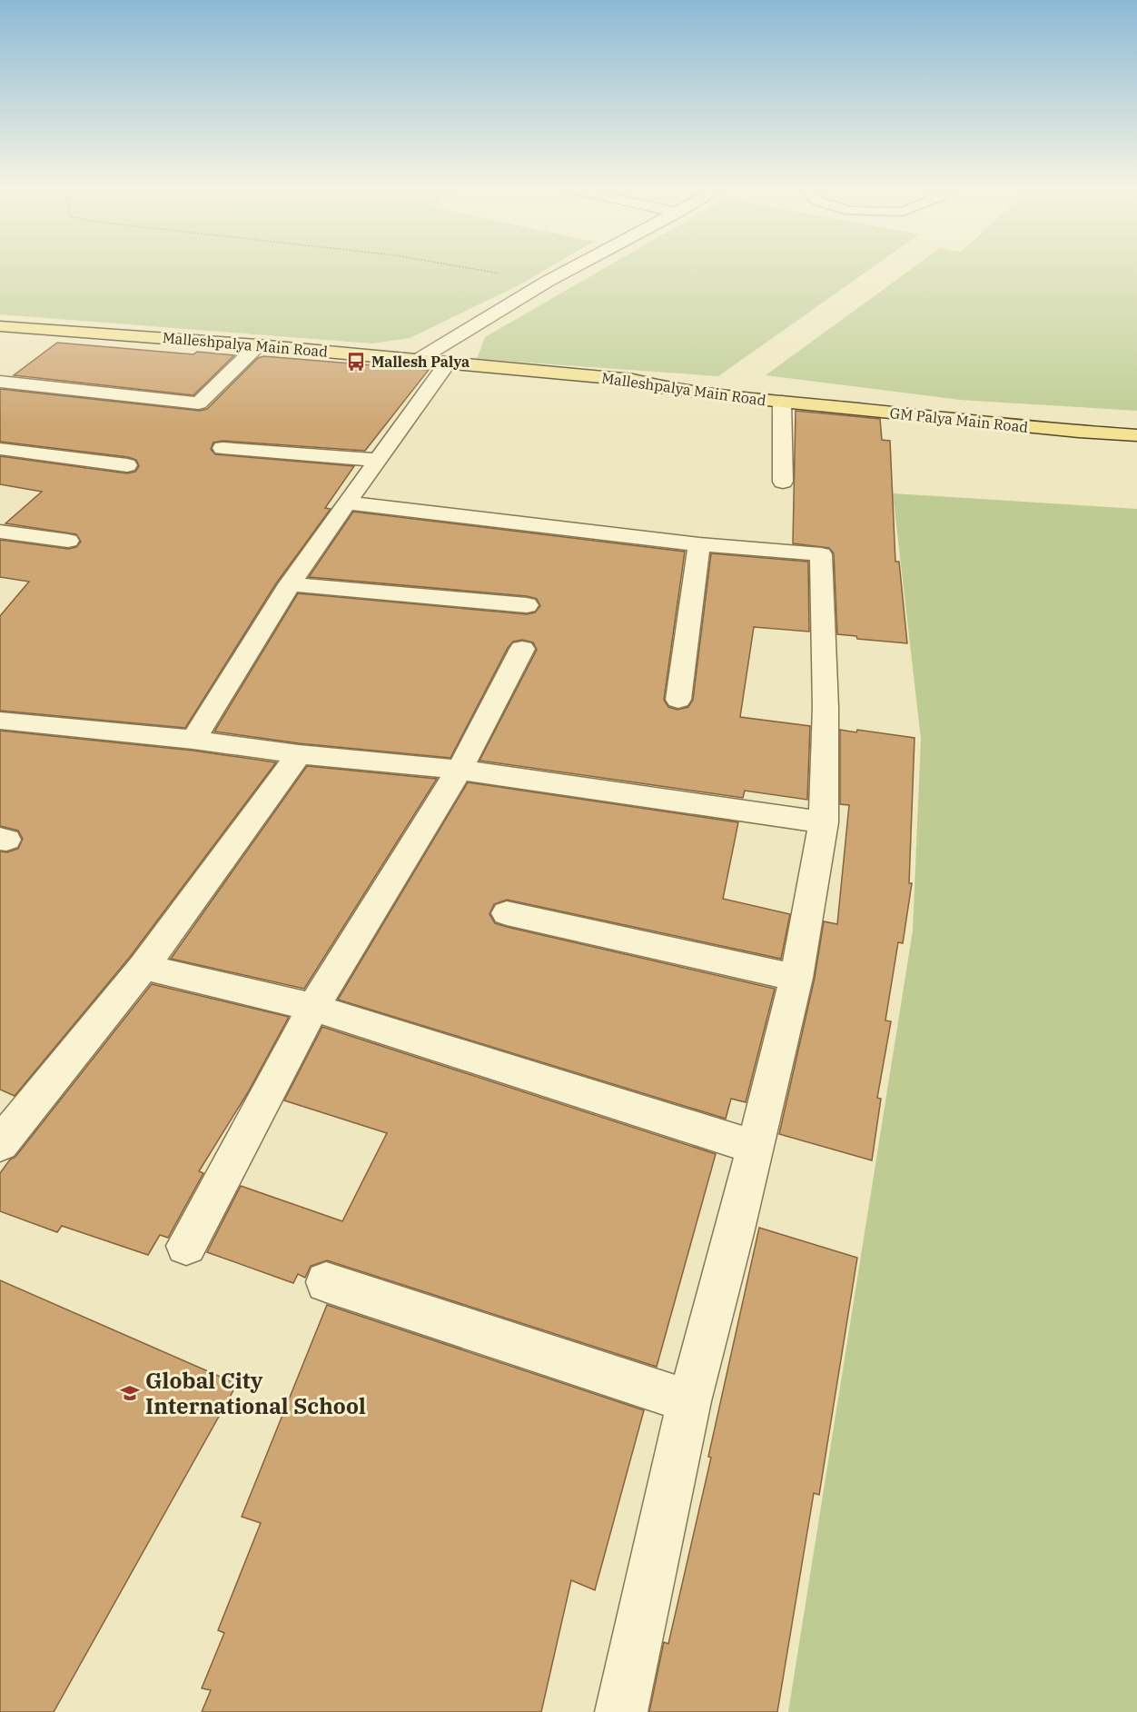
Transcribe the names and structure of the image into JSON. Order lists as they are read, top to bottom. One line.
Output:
{"streets":{"main road":["Malleshpalya Main Road","GM Palya Main Road"]},"crossings":[["Malleshpalya Main Road","GM Palya Main Road"]],"places":{"bus stop":["Mallesh Palya"],"school or university":["Global City International School"]}}
